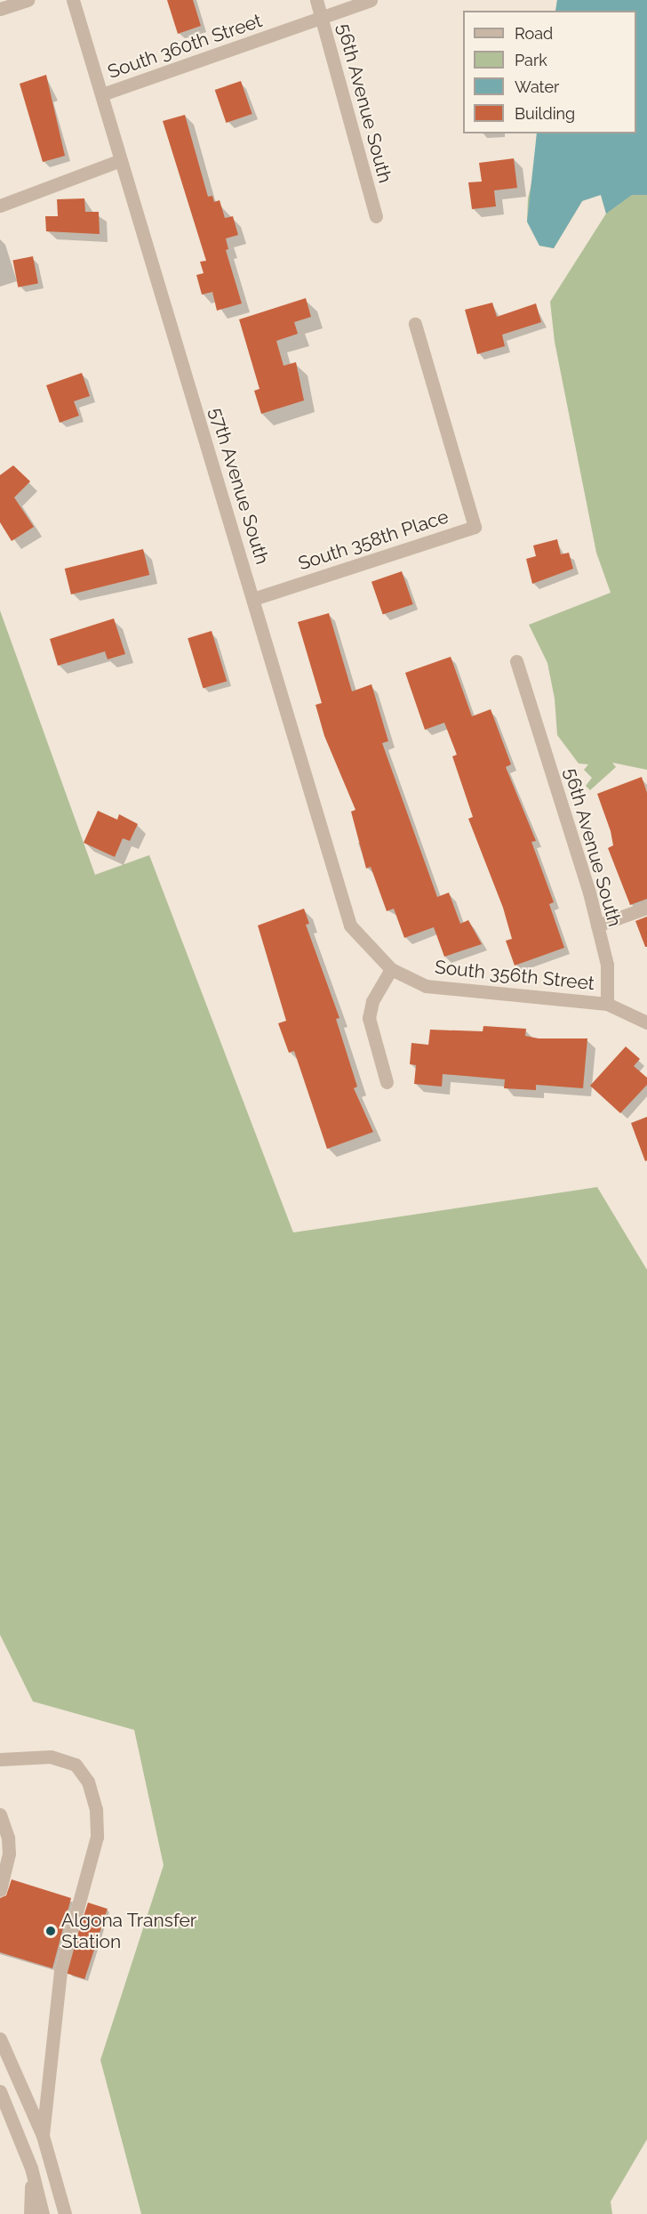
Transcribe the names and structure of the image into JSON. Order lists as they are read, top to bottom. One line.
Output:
{"streets":{"street":["South 360th Street","56th Avenue South","57th Avenue South","South 358th Place","South 356th Street"]},"crossings":[["South 360th Street","56th Avenue South"],["South 360th Street","57th Avenue South"],["56th Avenue South","South 356th Street"],["57th Avenue South","South 358th Place"],["57th Avenue South","South 356th Street"]],"places":["Algona Transfer Station"],"legend":["Road","Park","Water","Building"]}
